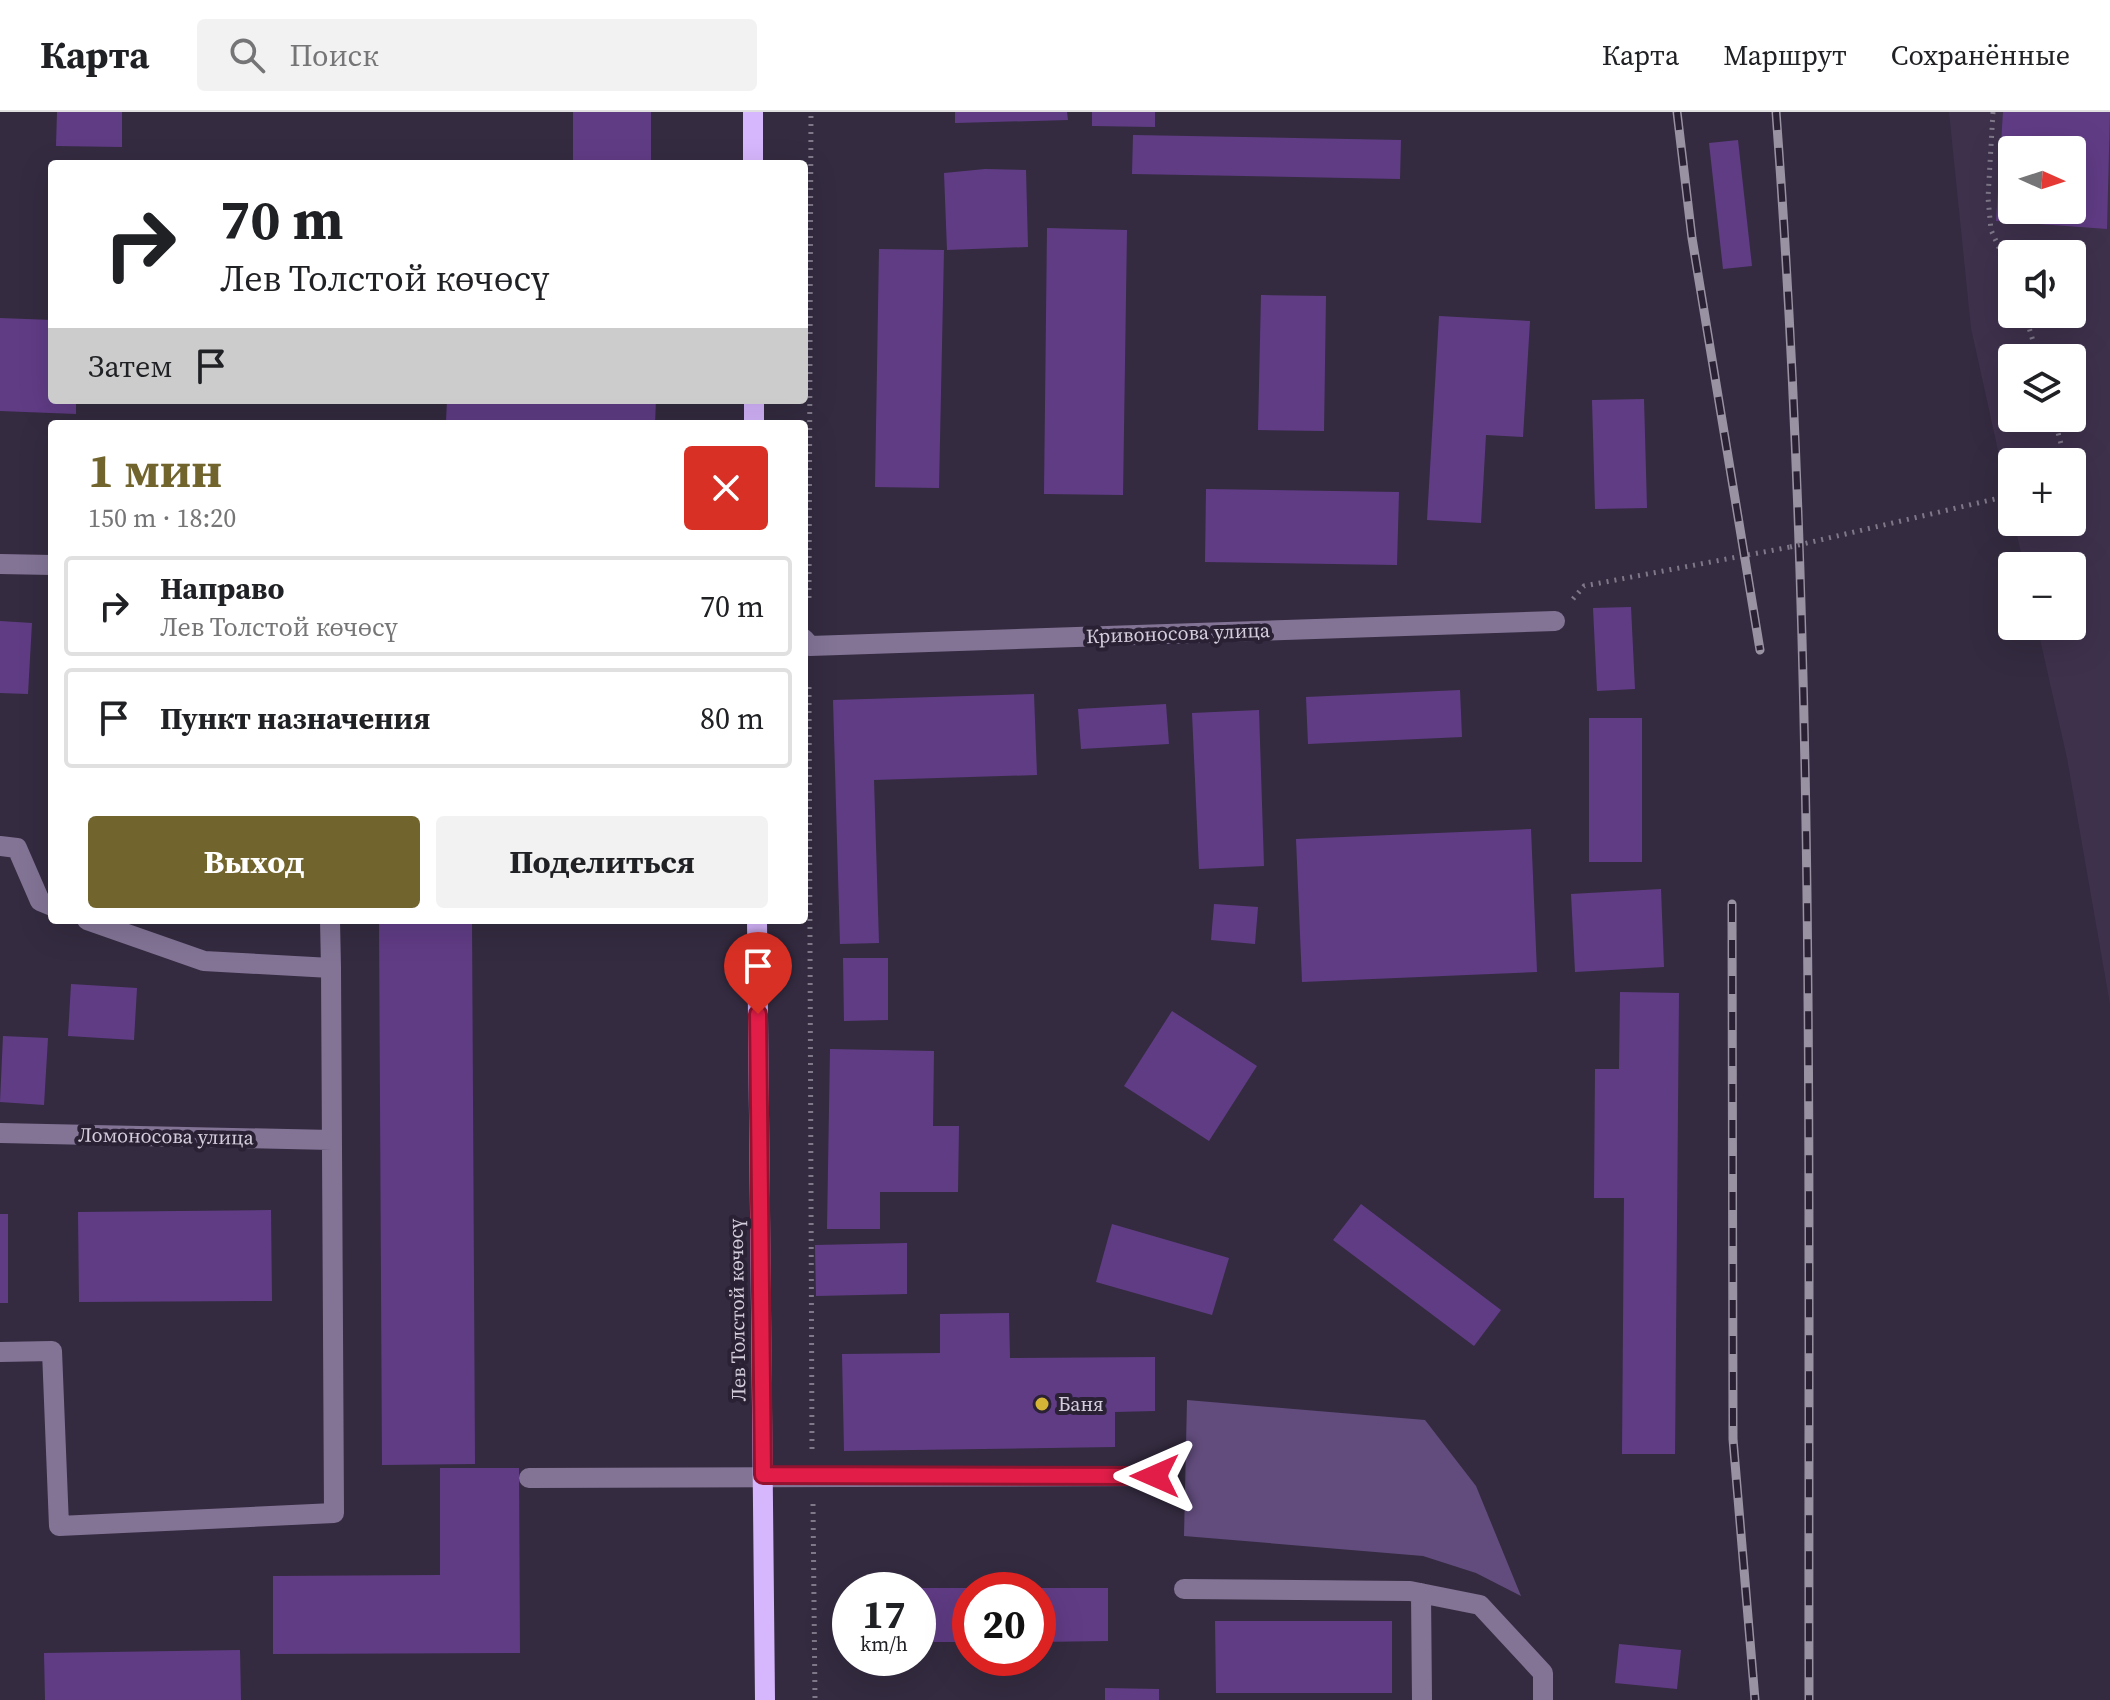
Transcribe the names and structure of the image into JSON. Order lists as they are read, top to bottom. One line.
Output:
{"streets":{"main road":["Лев Толстой көчөсү"],"street":["Кривоносова улица","Ломоносова улица"]},"places":["Баня"],"north":"right","page":{"header":"Карта","search":"Поиск","nav":["Карта","Маршрут","Сохранённые"],"map_buttons":["+","−"],"turn":["70 m","Лев Толстой көчөсү"],"then":"Затем","heading":["1 мин","150 m · 18:20"],"list":[{"name":"Направо","note":"Лев Толстой көчөсү","value":"70 m"},{"name":"Пункт назначения","value":"80 m"}],"buttons":["Выход","Поделиться"],"speed":"17 km/h","limit":"20"}}
